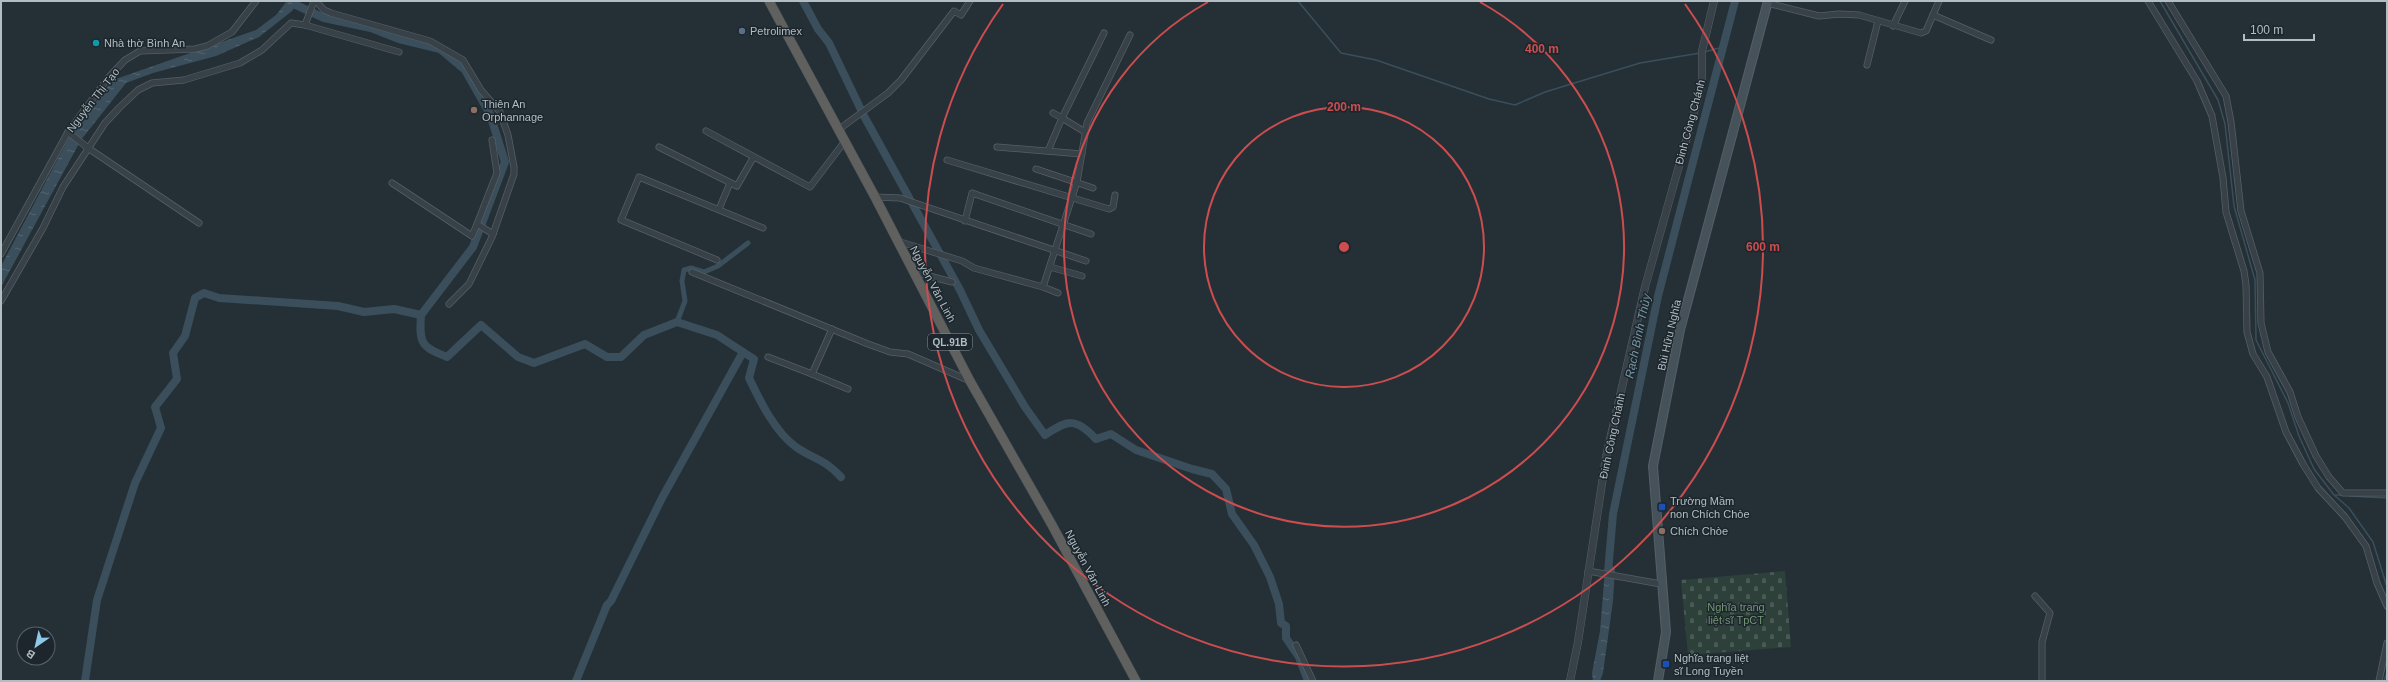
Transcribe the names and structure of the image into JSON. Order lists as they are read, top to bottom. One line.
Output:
{"streets":{"highway":["Nguyễn Văn Linh","QL.91B"],"main road":["Bùi Hữu Nghĩa"],"street":["Nguyễn Thị Tạo","Đinh Công Chánh"]},"water":["Rạch Bình Thủy"],"parks":["Nghĩa trang liệt sĩ TpCT"],"places":{"other":["Petrolimex","Nhà thờ Bình An","Thiên An Orphannage","Chích Chòe"],"transit":["Trường Mầm non Chích Chòe","Nghĩa trang liệt sĩ Long Tuyền"]},"scale_bar":"100 m","north":"bottom left","rings":["400 m","200 m","600 m"]}
